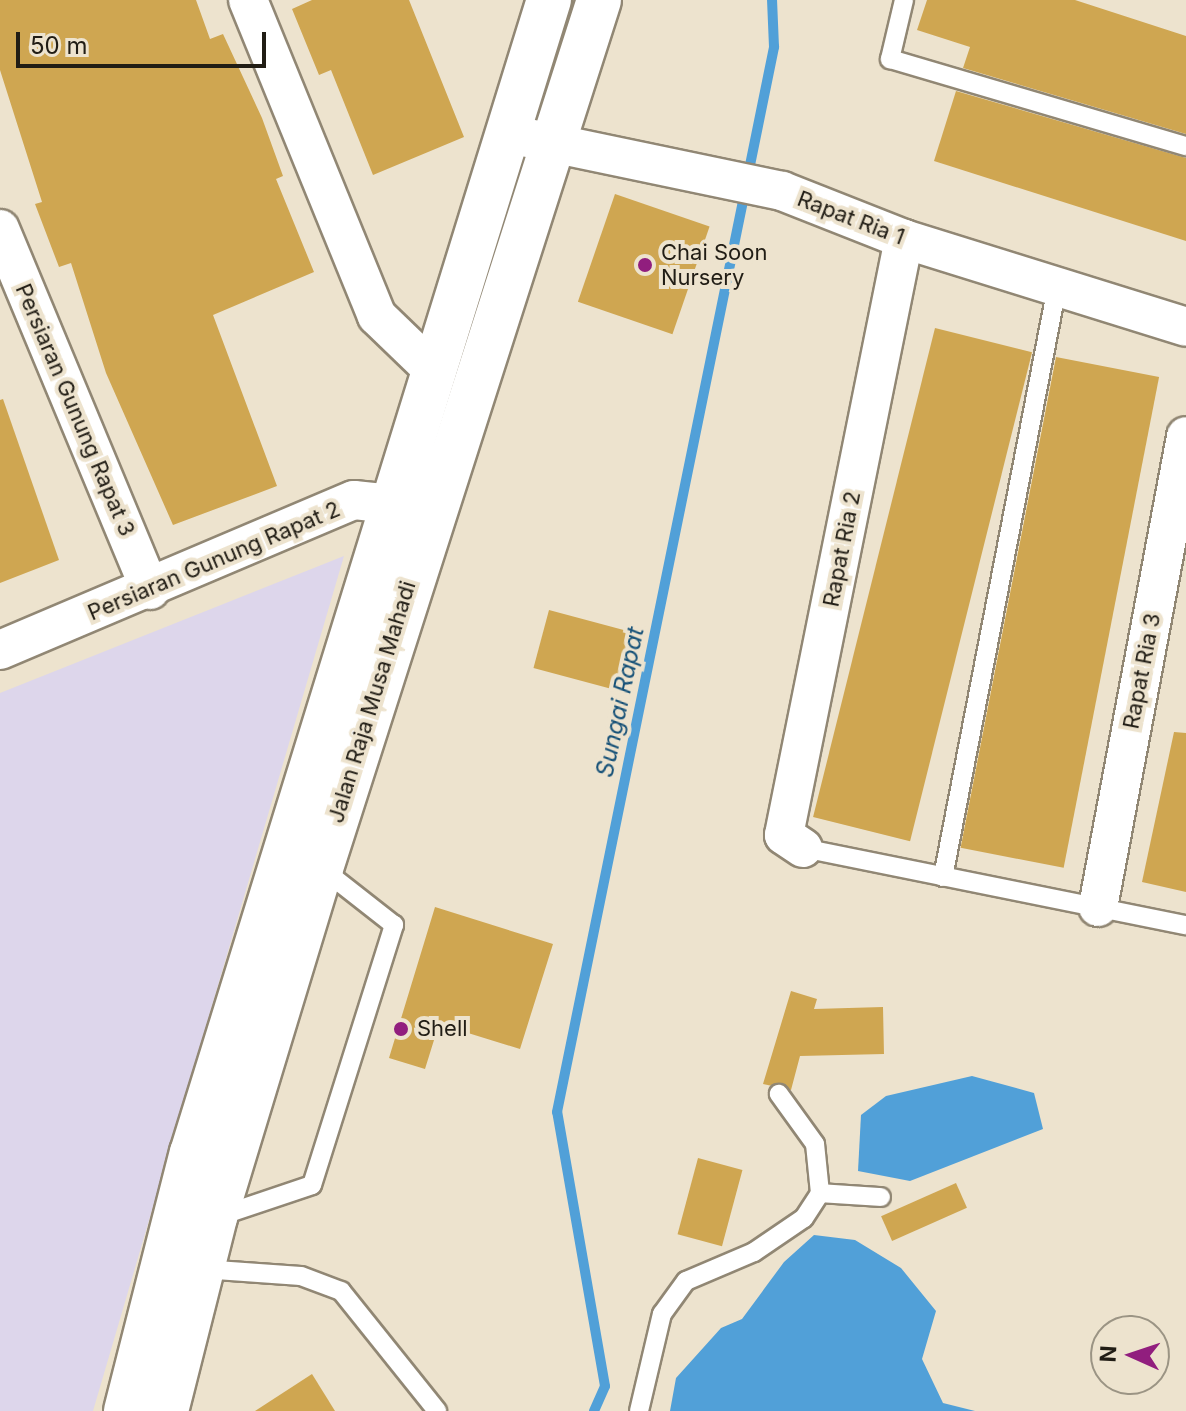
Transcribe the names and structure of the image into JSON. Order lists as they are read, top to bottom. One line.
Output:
{"streets":{"main road":["Jalan Raja Musa Mahadi"],"street":["Rapat Ria 1","Persiaran Gunung Rapat 3","Rapat Ria 2","Persiaran Gunung Rapat 2","Rapat Ria 3"]},"crossings":[["Rapat Ria 1","Rapat Ria 2"],["Rapat Ria 1","Jalan Raja Musa Mahadi"],["Persiaran Gunung Rapat 3","Persiaran Gunung Rapat 2"],["Persiaran Gunung Rapat 2","Jalan Raja Musa Mahadi"]],"water":["Sungai Rapat"],"places":["Chai Soon Nursery","Shell"],"scale_bar":"50 m","north":"left"}
